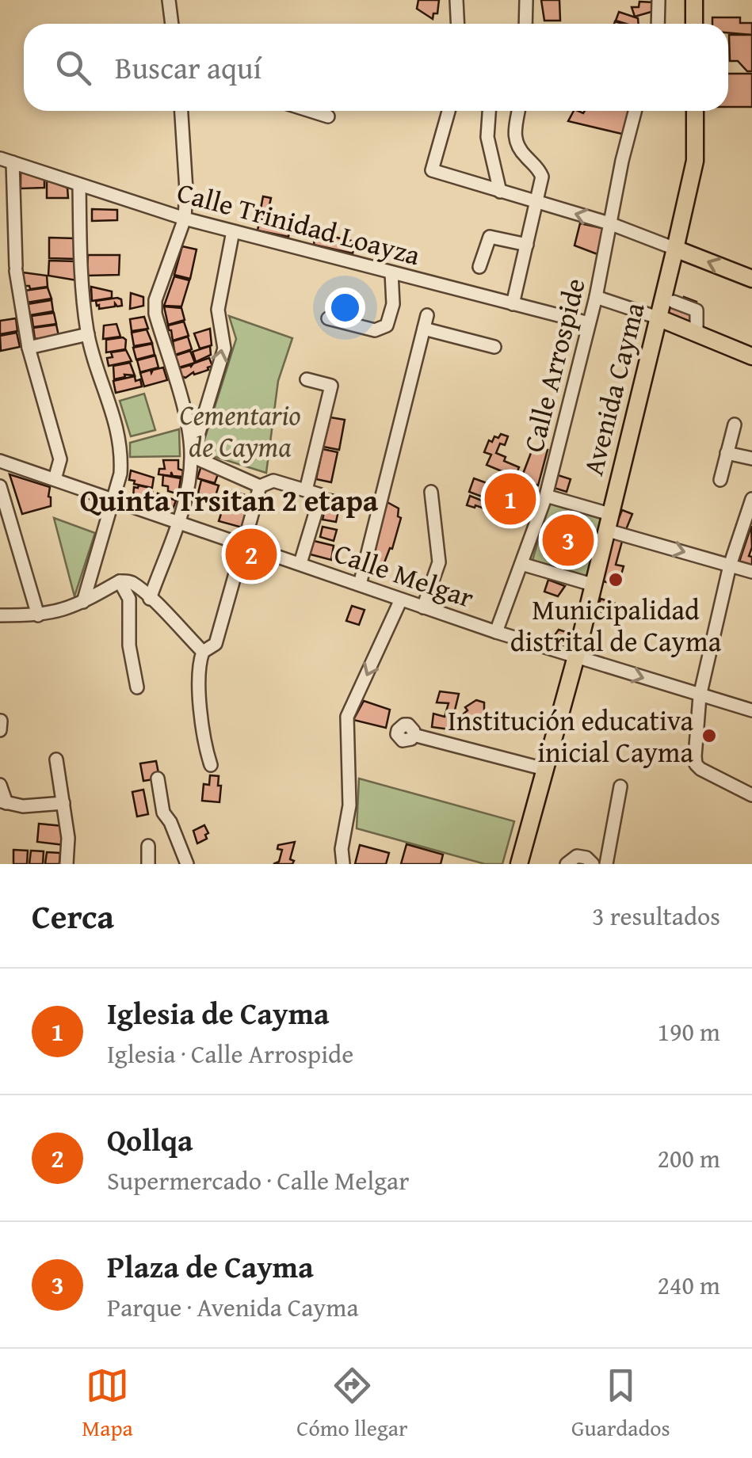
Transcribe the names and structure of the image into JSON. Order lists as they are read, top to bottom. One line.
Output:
{"streets":{"main road":["Avenida Cayma"],"street":["Calle Trinidad Loayza","Calle Arrospide","Calle Melgar"]},"crossings":[["Calle Trinidad Loayza","Calle Arrospide"],["Calle Arrospide","Calle Melgar"],["Avenida Cayma","Calle Melgar"]],"districts":["Quinta Trsitan 2 etapa"],"parks":["Cementario de Cayma"],"places":["Municipalidad distrital de Cayma","Institución educativa inicial Cayma"],"page":{"search":"Buscar aquí","pins":["1","3","2"],"heading":["Cerca","3 resultados"],"list":[{"mark":"1","name":"Iglesia de Cayma","note":"Iglesia · Calle Arrospide","value":"190 m"},{"mark":"2","name":"Qollqa","note":"Supermercado · Calle Melgar","value":"200 m"},{"mark":"3","name":"Plaza de Cayma","note":"Parque · Avenida Cayma","value":"240 m"}],"nav":["Mapa","Cómo llegar","Guardados"]}}
